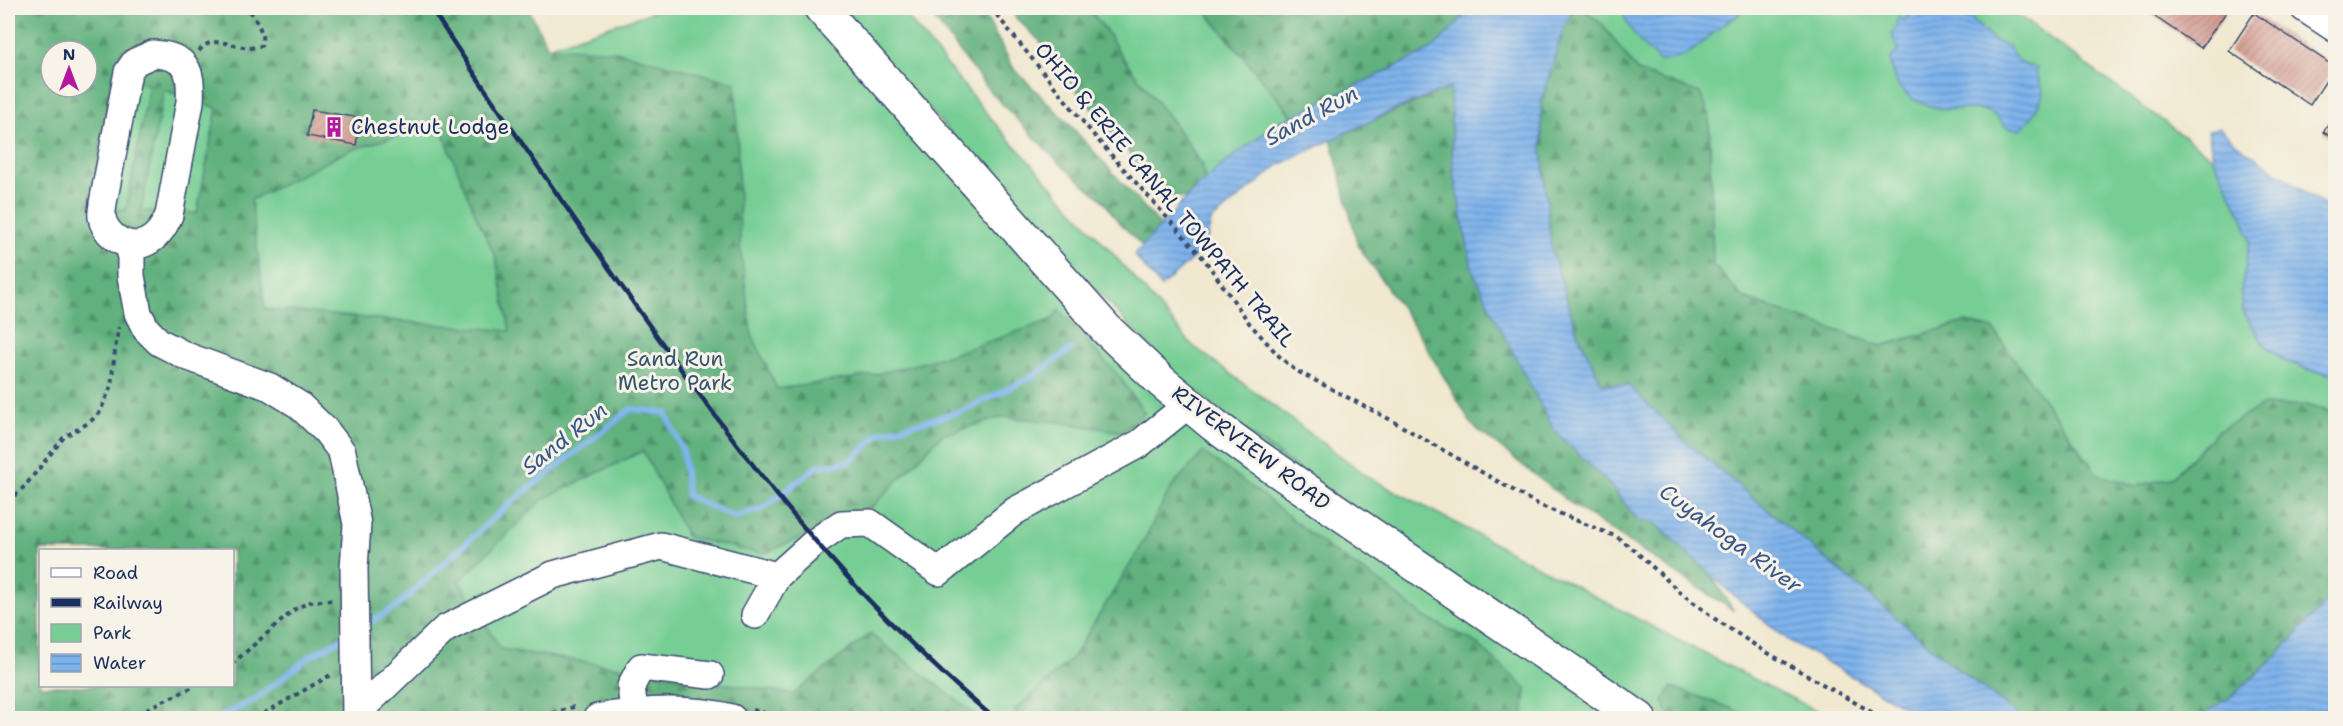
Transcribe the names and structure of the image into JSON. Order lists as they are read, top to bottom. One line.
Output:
{"streets":{"main road":["RIVERVIEW ROAD"],"path":["OHIO & ERIE CANAL TOWPATH TRAIL"]},"water":["Sand Run","Cuyahoga River"],"parks":["Sand Run Metro Park"],"places":{"building":["Chestnut Lodge"]},"legend":["Road","Railway","Park","Water"],"north":"top"}
